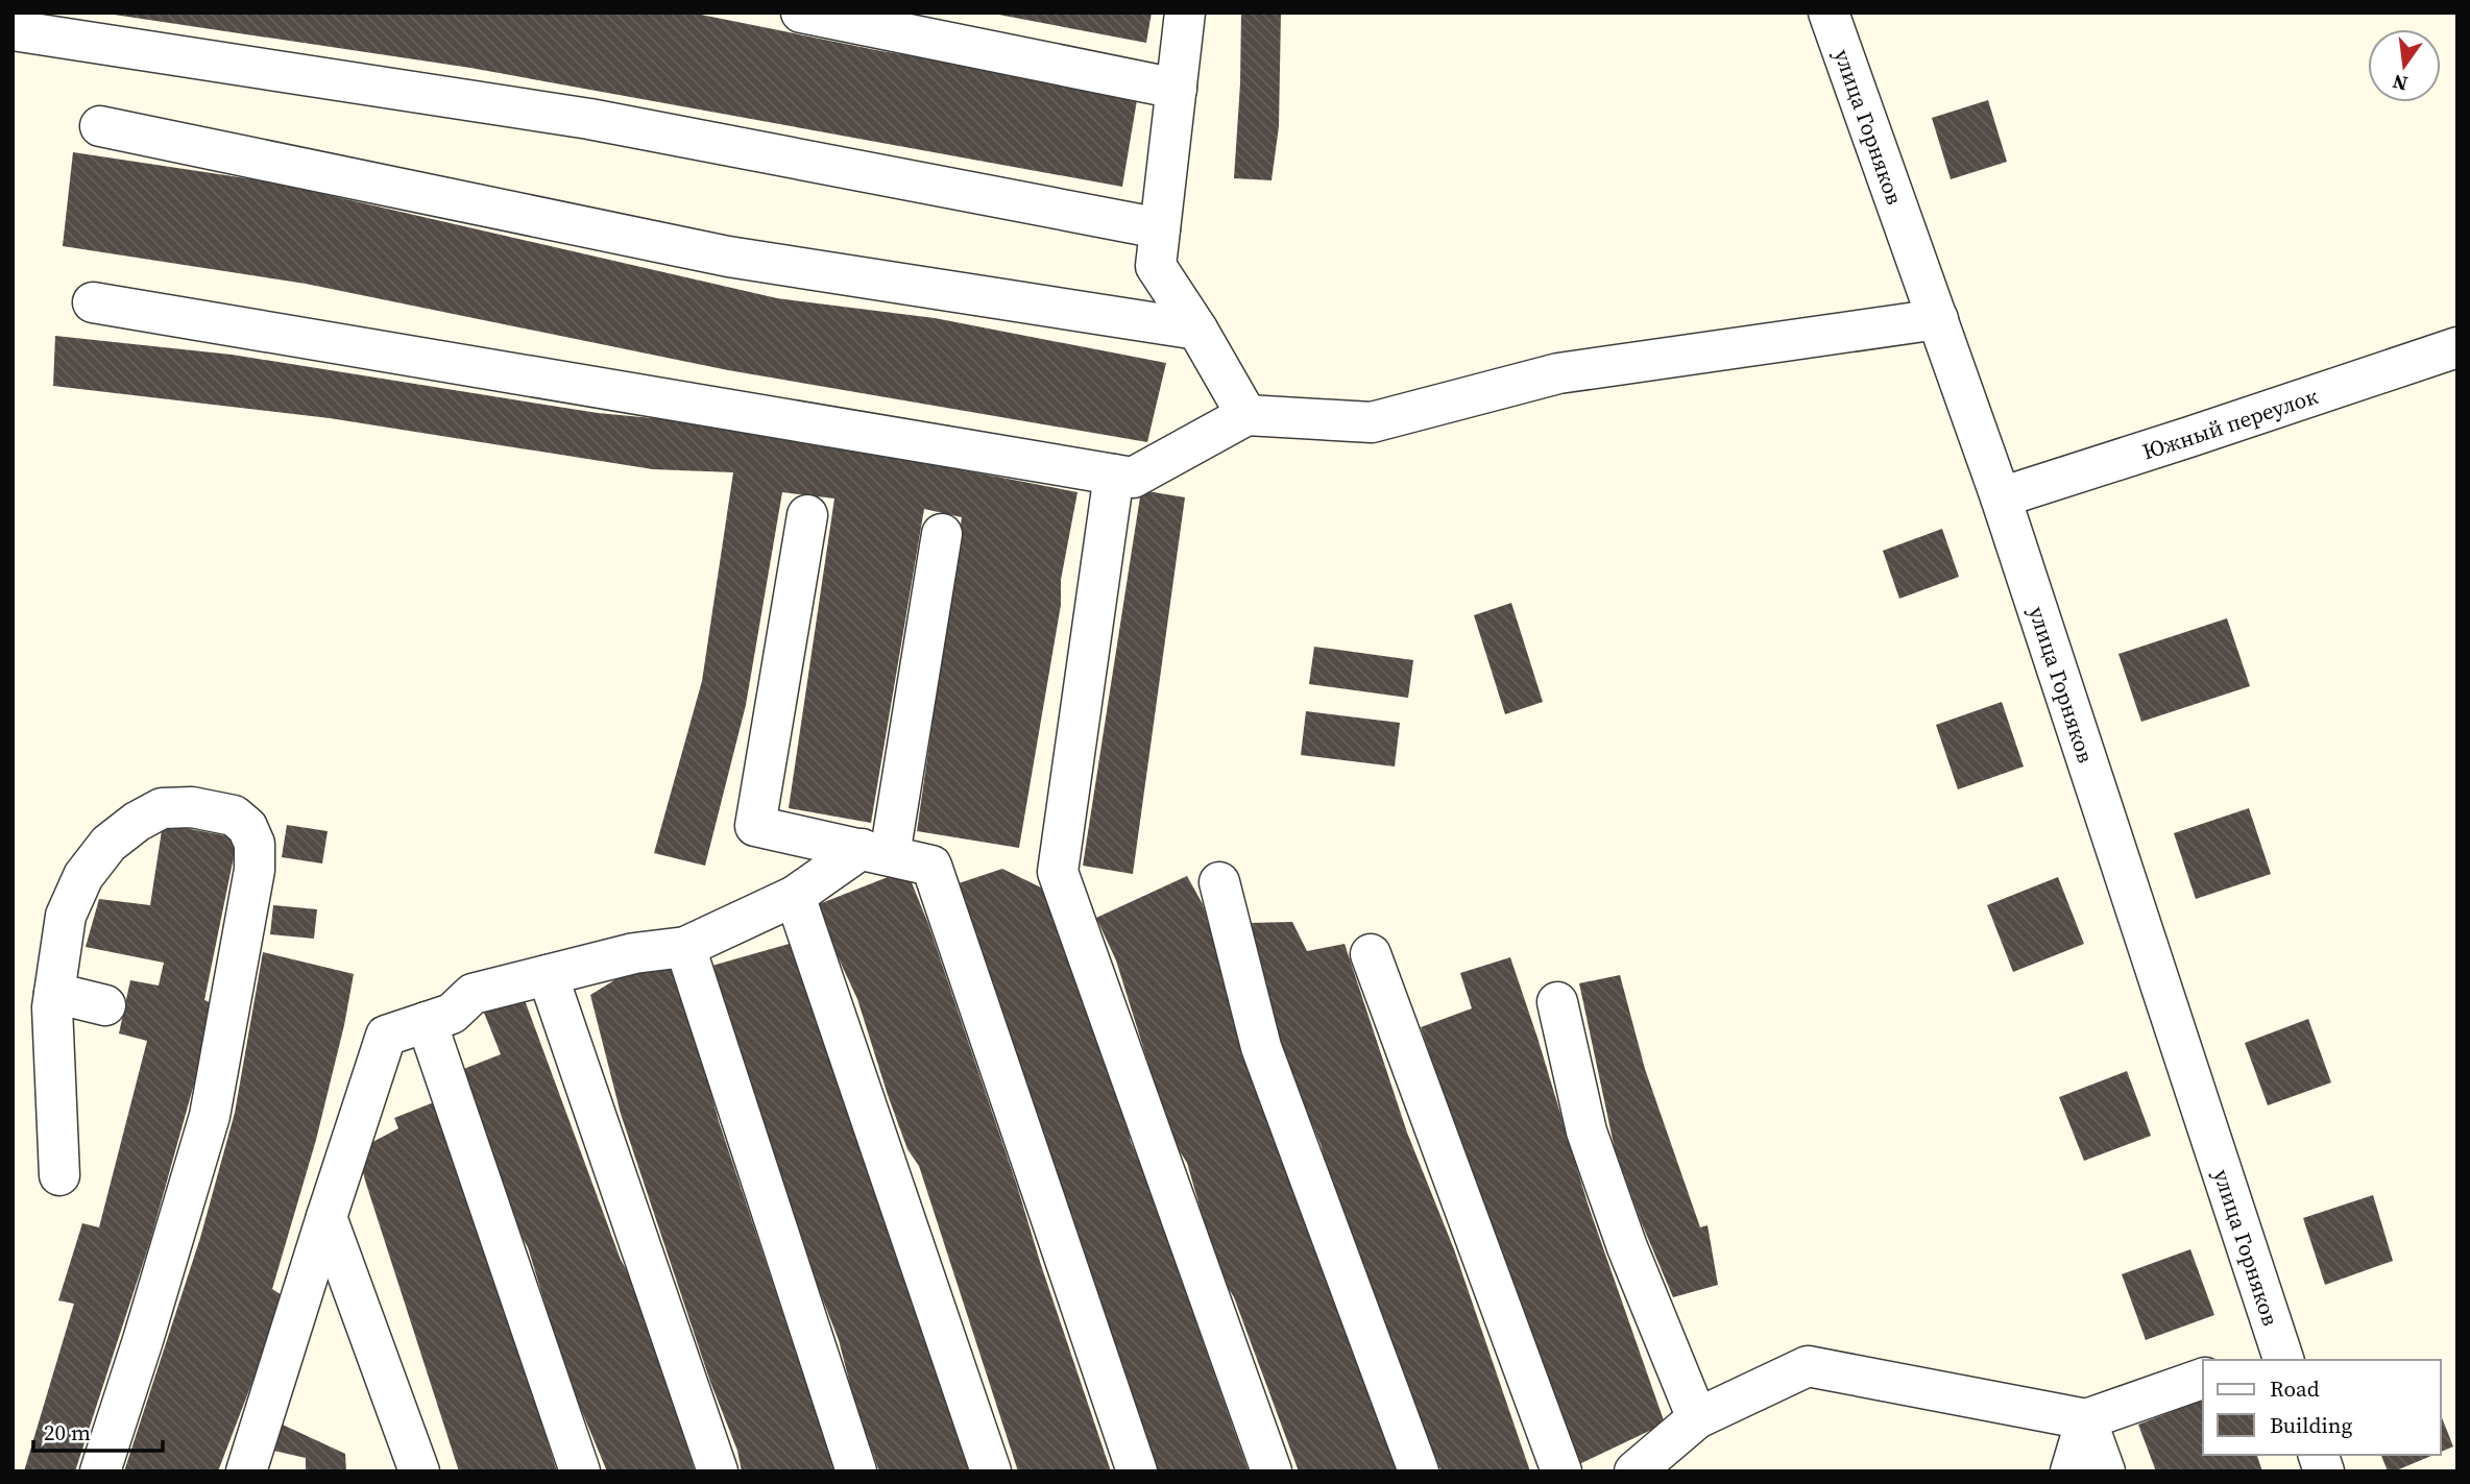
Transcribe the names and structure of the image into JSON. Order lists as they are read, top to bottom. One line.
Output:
{"streets":{"street":["улица Горняков","Южный переулок"]},"crossings":[["улица Горняков","Южный переулок"]],"legend":["Road","Building"],"scale_bar":"20 m","north":"bottom"}
